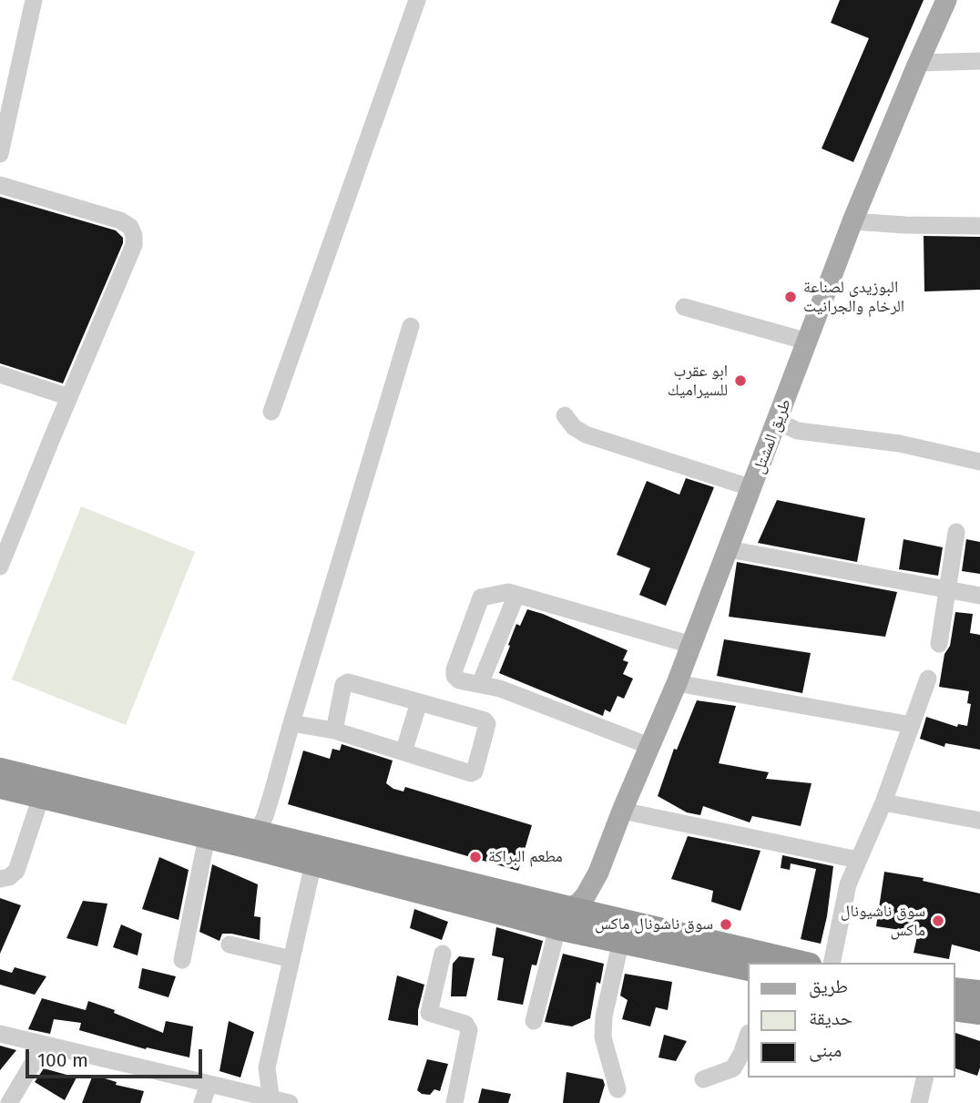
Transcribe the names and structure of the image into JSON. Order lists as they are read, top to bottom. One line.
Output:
{"streets":{"main road":["طريق المشتل"]},"places":["البوزيدي لصناعة الرخام والجرانيت","ابو عقرب للسيراميك","مطعم البراكة","سوق ناشيونال ماكس","سوق ناشونال ماكس"],"legend":["طريق","حديقة","مبنى"],"scale_bar":"100 m"}
